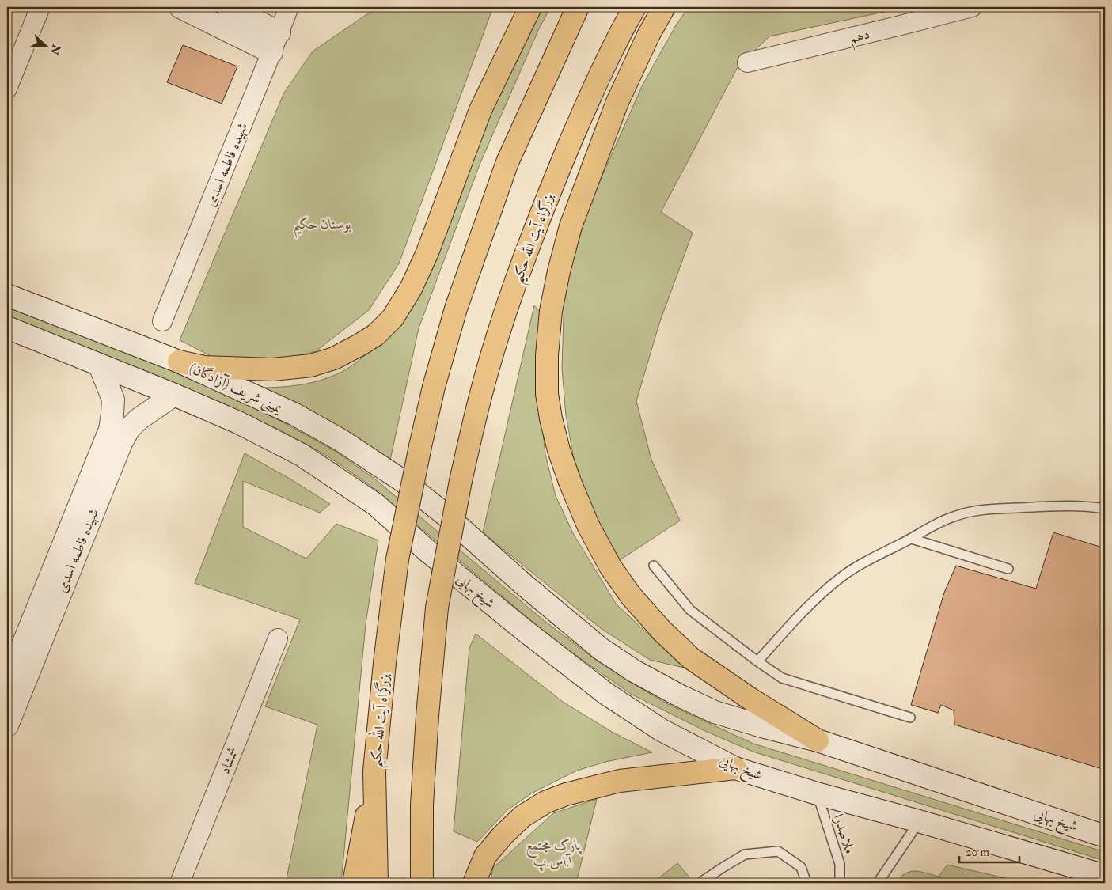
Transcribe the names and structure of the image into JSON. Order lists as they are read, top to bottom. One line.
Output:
{"streets":{"highway":["بزرگراه آیت الله حکیم"],"main road":["شهیده فاطمه اسدی","یمینی شریف (آزادگان)","شیخ بهایی"],"street":["دهم","شمشاد"],"lane":["ملاصدرا"]},"crossings":[["شهیده فاطمه اسدی","شیخ بهایی"],["یمینی شریف (آزادگان)","شیخ بهایی"],["شیخ بهایی","ملاصدرا"]],"parks":["بوستان حکیم","پارک مجتمع آ.اس.پ"],"scale_bar":"20 m","north":"right"}
